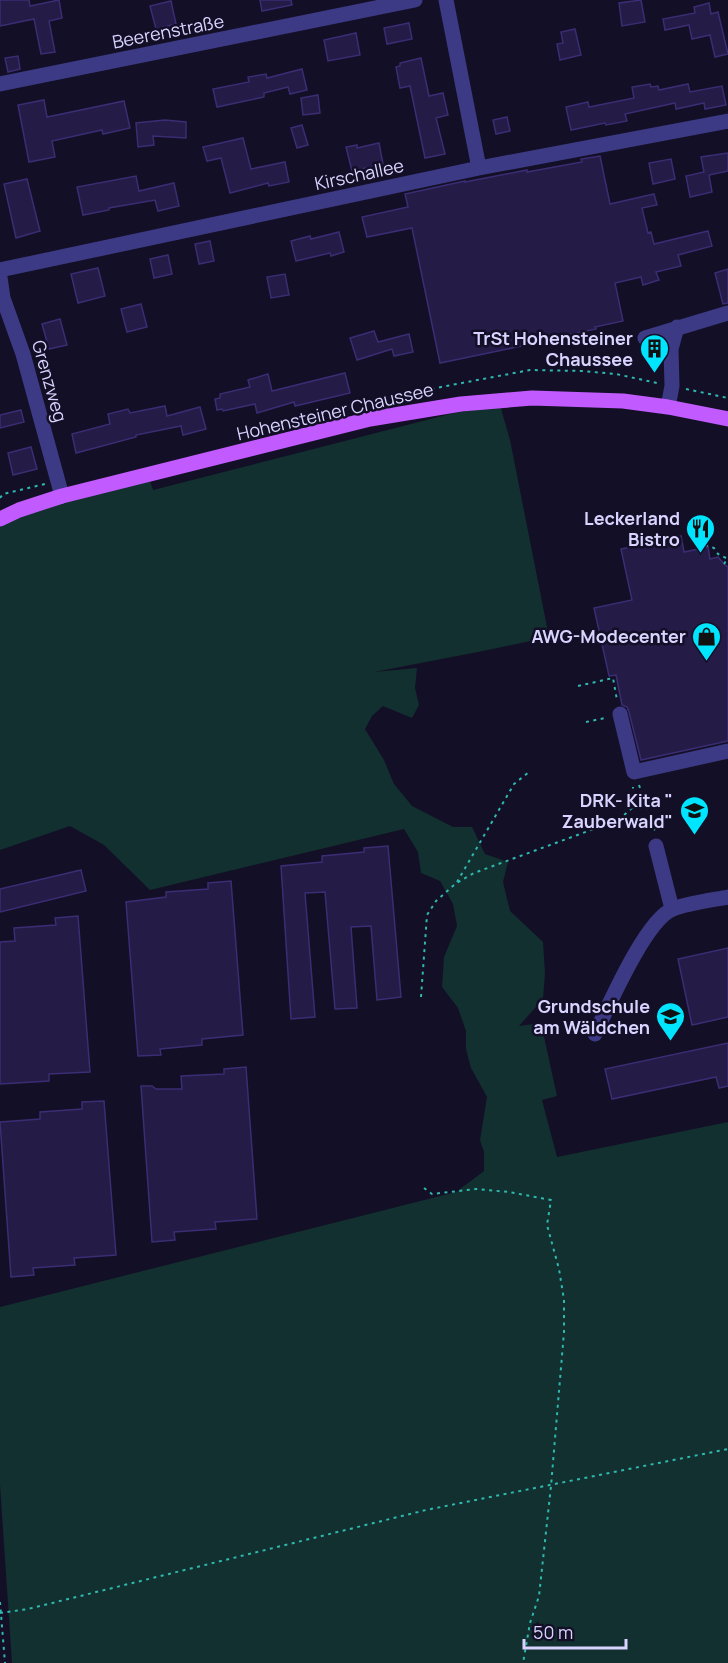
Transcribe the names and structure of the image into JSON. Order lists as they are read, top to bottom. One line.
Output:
{"streets":{"main road":["Hohensteiner Chaussee"],"street":["Beerenstraße","Kirschallee","Grenzweg"]},"crossings":[["Grenzweg","Hohensteiner Chaussee"]],"places":{"building":["TrSt Hohensteiner Chaussee"],"restaurant":["Leckerland Bistro"],"shop":["AWG-Modecenter"],"school or university":["DRK- Kita \" Zauberwald\"","Grundschule am Wäldchen"]},"scale_bar":"50 m"}
